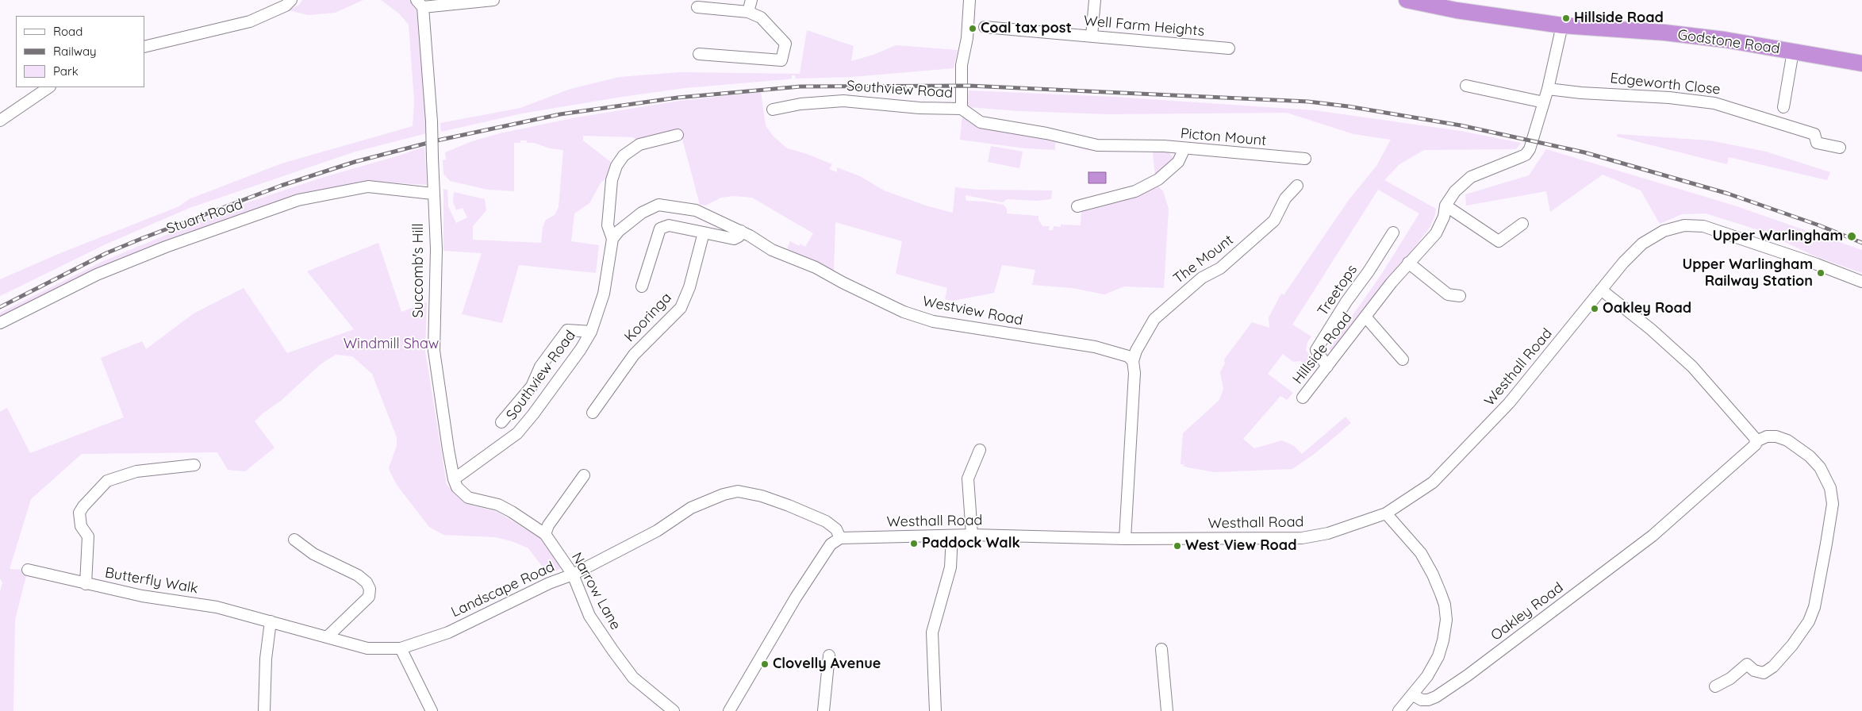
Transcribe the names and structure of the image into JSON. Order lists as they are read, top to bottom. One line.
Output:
{"streets":{"highway":["Godstone Road"],"street":["Well Farm Heights","Edgeworth Close","Southview Road","Picton Mount","Stuart Road","The Mount","Succomb's Hill","Treetops","Westview Road","Kooringa","Hillside Road","Westhall Road","Butterfly Walk","Landscape Road","Narrow Lane","Oakley Road"]},"crossings":[["Godstone Road","Hillside Road"],["Edgeworth Close","Hillside Road"],["Southview Road","Picton Mount"],["Southview Road","Succomb's Hill"],["Southview Road","Westview Road"],["Stuart Road","Succomb's Hill"],["The Mount","Westview Road"],["Succomb's Hill","Narrow Lane"],["Treetops","Hillside Road"],["Westview Road","Kooringa"],["Westhall Road","Landscape Road"],["Butterfly Walk","Landscape Road"],["Landscape Road","Narrow Lane"]],"parks":["Windmill Shaw"],"places":["Hillside Road","Coal tax post","Upper Warlingham","Upper Warlingham Railway Station","Oakley Road","Paddock Walk","West View Road","Clovelly Avenue"],"legend":["Road","Railway","Park"]}
